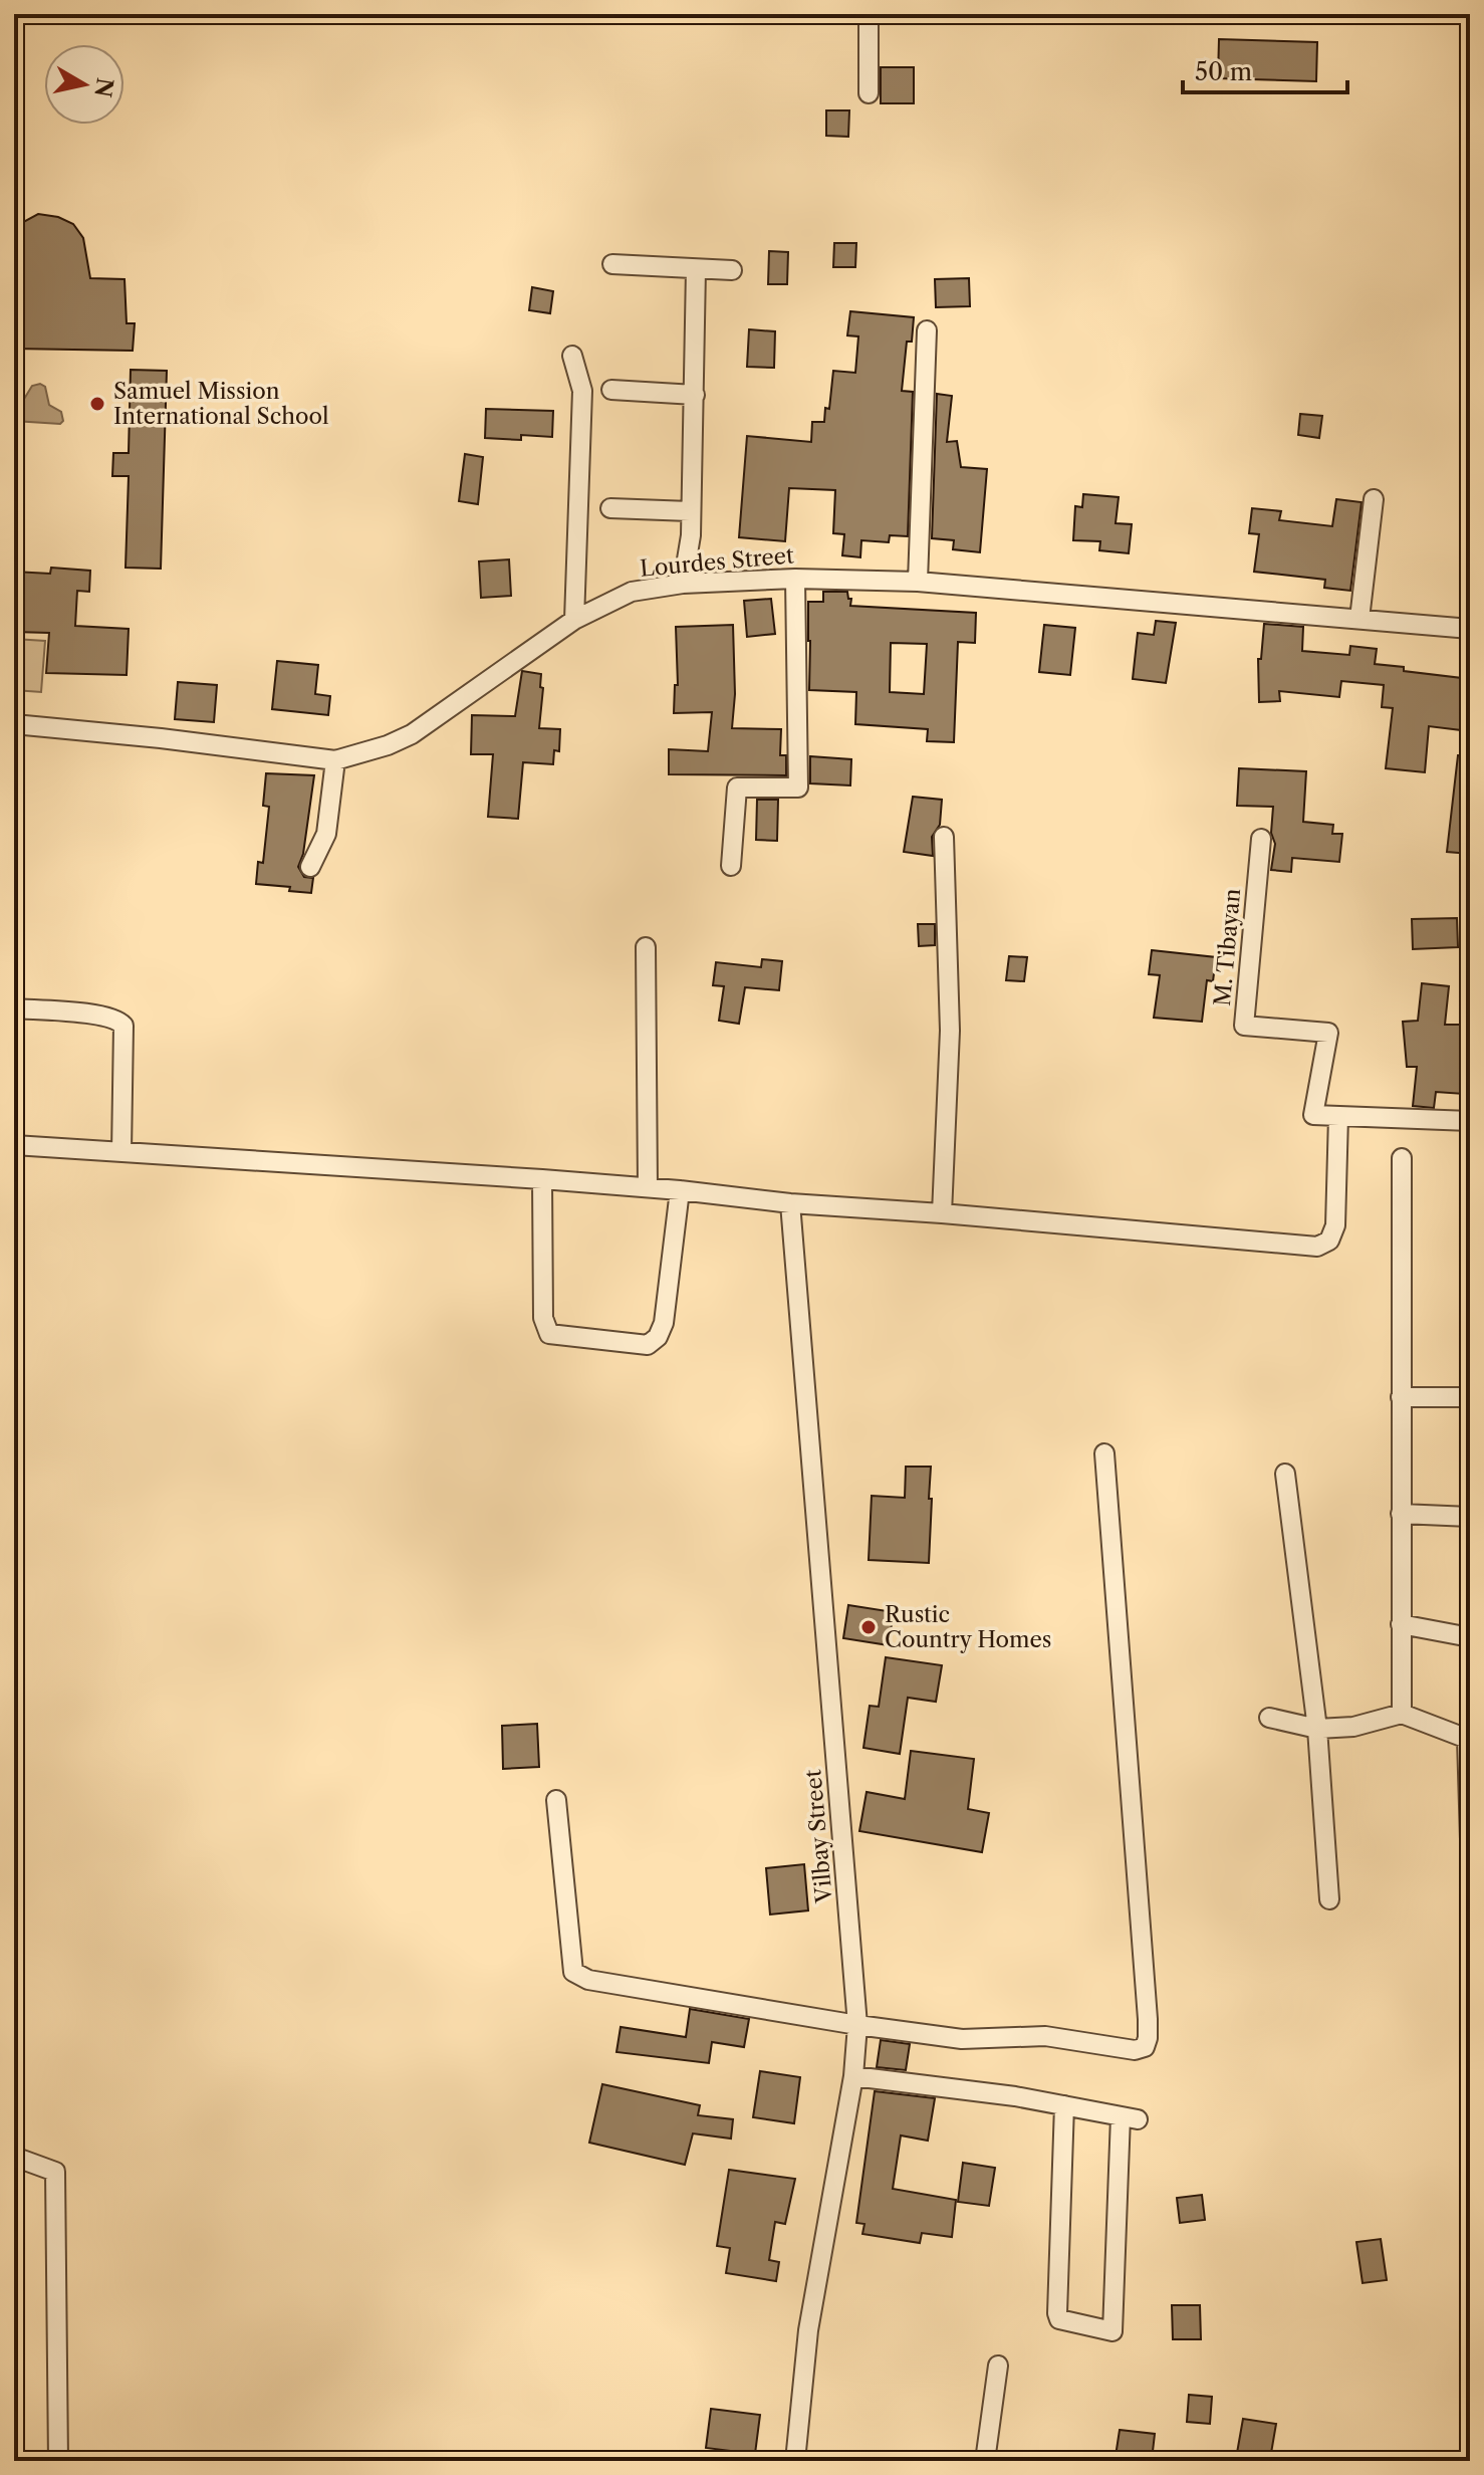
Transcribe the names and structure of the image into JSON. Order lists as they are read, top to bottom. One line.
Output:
{"streets":{"street":["Lourdes Street","M. Tibayan","Vilbay Street"]},"places":["Samuel Mission International School","Rustic Country Homes"],"scale_bar":"50 m","north":"right"}
